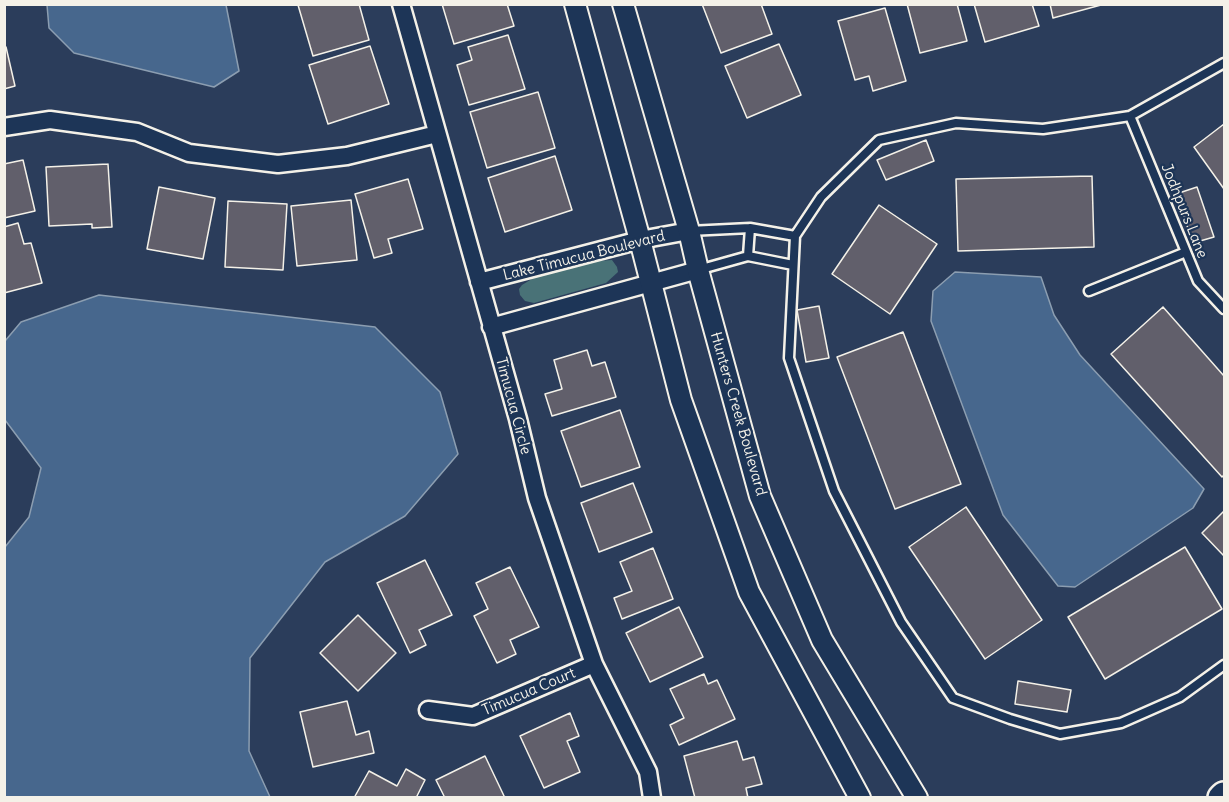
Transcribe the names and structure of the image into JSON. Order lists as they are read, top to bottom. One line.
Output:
{"streets":{"street":["Lake Timucua Boulevard","Timucua Circle","Hunters Creek Boulevard","Timucua Court"],"lane":["Jodhpurs Lane"]},"crossings":[["Lake Timucua Boulevard","Timucua Circle"],["Lake Timucua Boulevard","Hunters Creek Boulevard"],["Timucua Circle","Timucua Court"]]}
